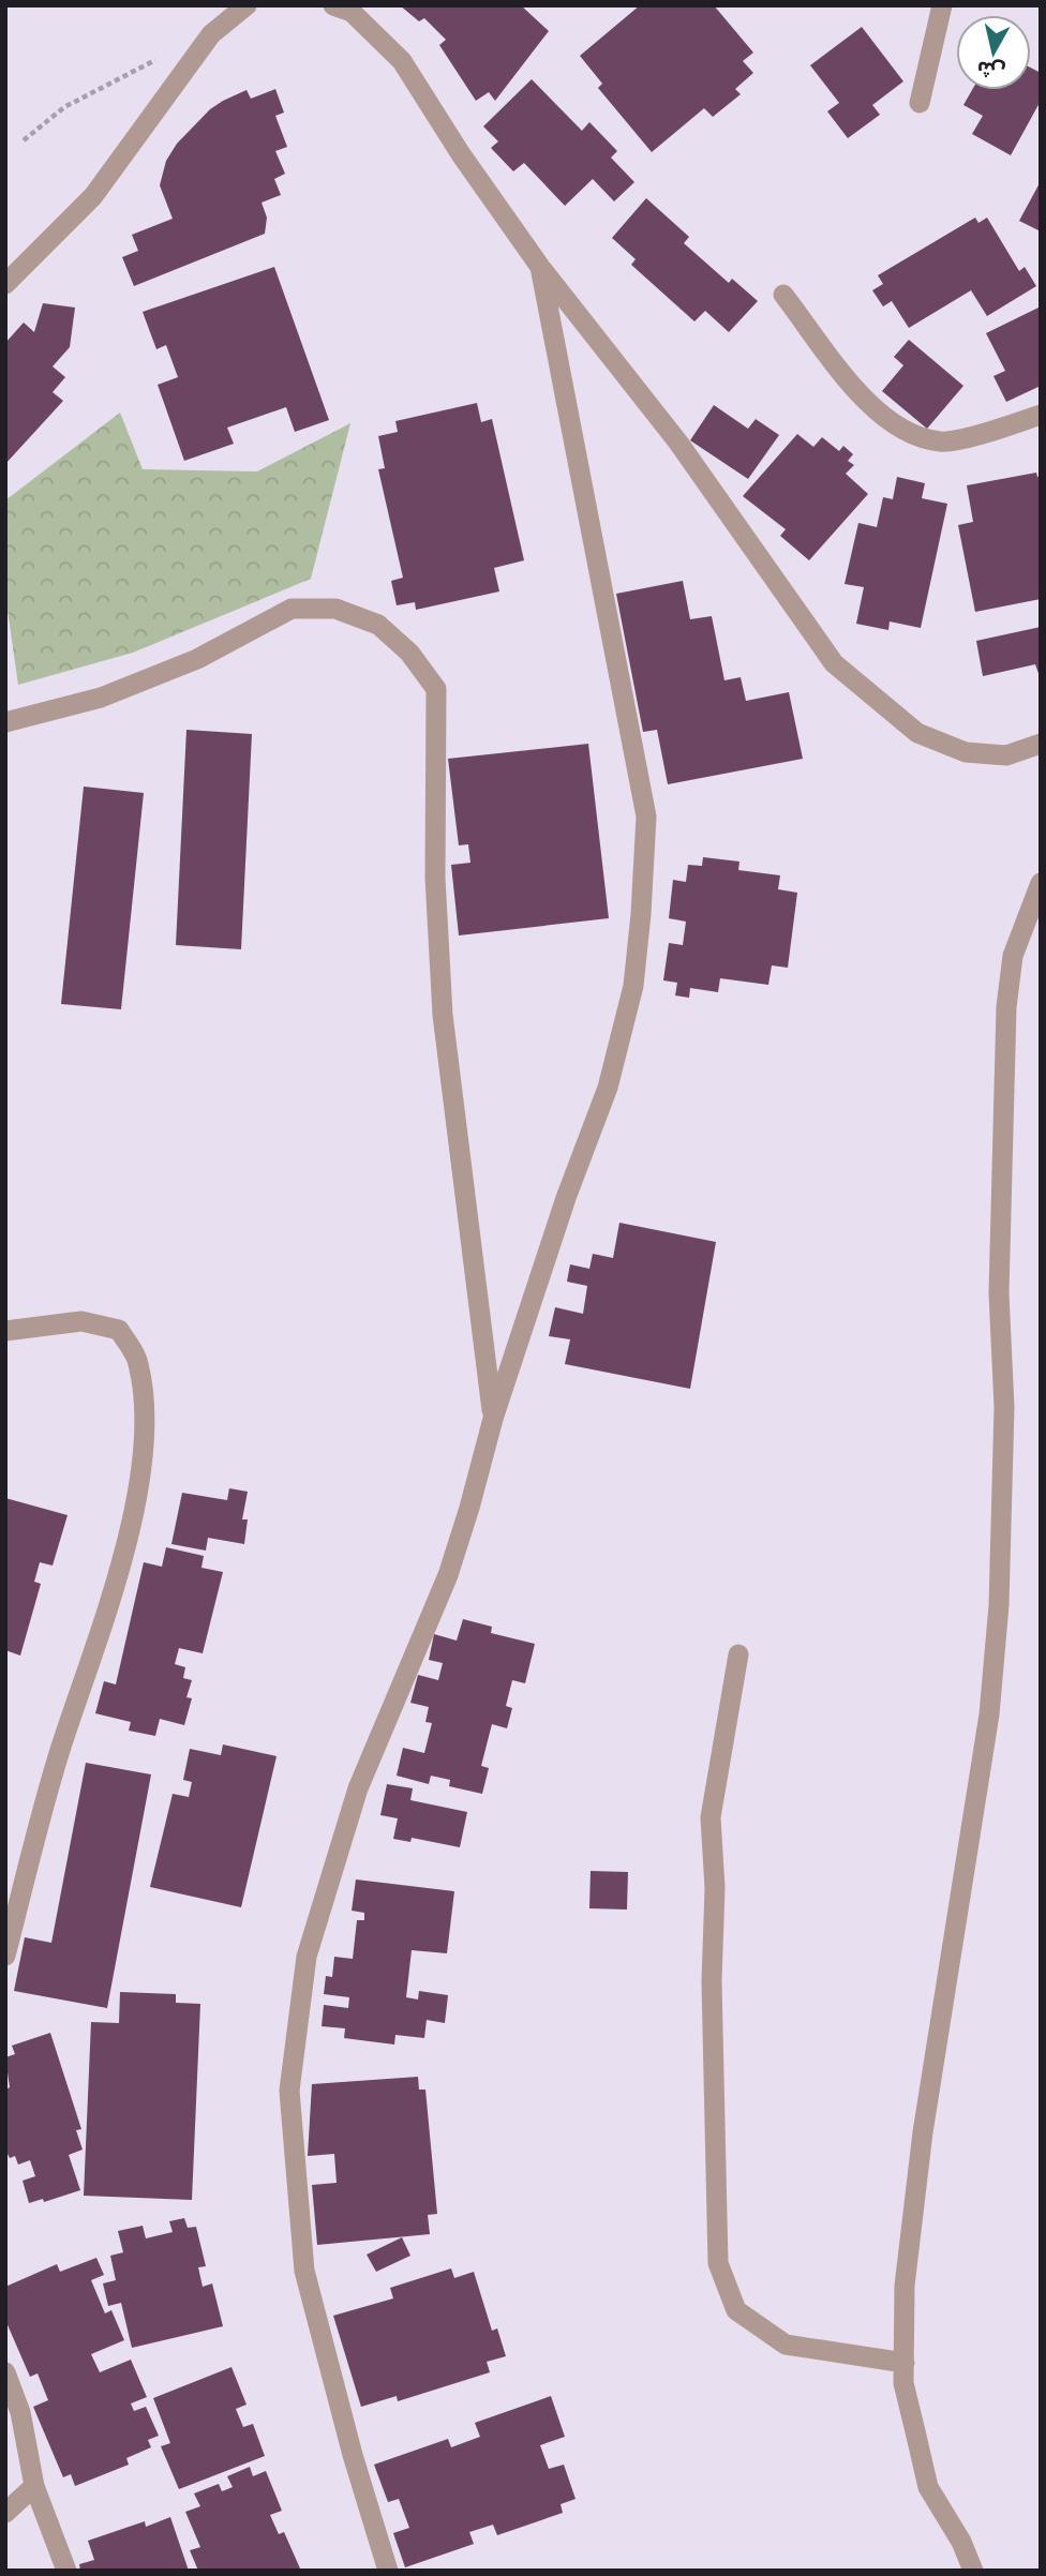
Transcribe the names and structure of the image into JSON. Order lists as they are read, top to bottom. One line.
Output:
{"north":"bottom"}
